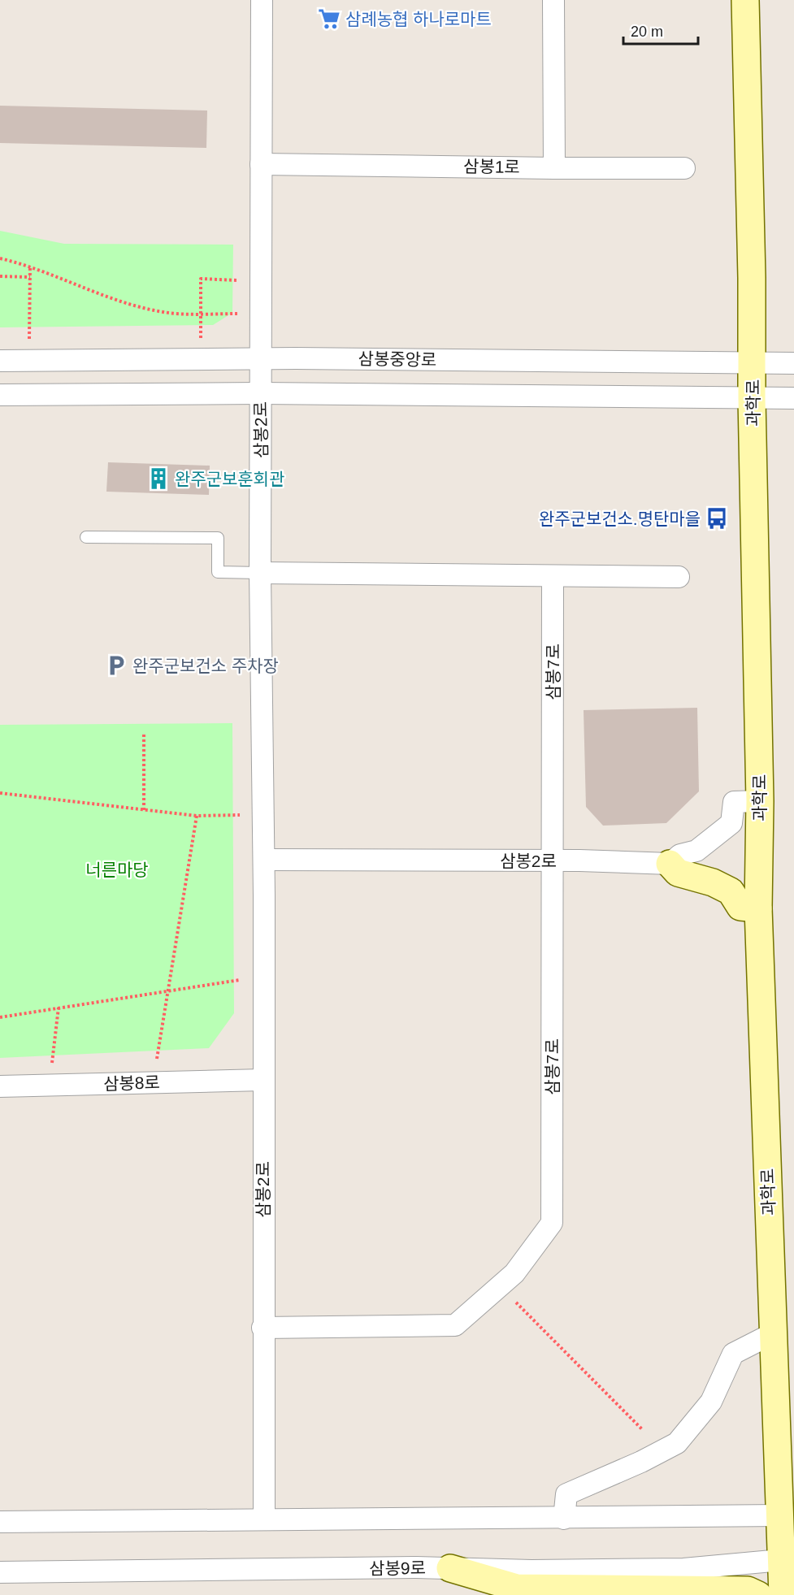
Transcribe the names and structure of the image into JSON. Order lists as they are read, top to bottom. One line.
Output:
{"streets":{"street":["삼봉1로","삼봉중앙로","과학로","삼봉2로","삼봉7로","삼봉8로","삼봉9로"]},"crossings":[["삼봉1로","삼봉2로"],["삼봉중앙로","과학로"],["삼봉중앙로","삼봉2로"],["과학로","삼봉9로"],["삼봉2로","삼봉7로"],["삼봉2로","삼봉8로"]],"parks":["너른마당"],"places":{"supermarket":["삼례농협 하나로마트"],"building":["완주군보훈회관"],"bus stop":["완주군보건소.명탄마을"],"parking":["완주군보건소 주차장"]},"scale_bar":"20 m"}
